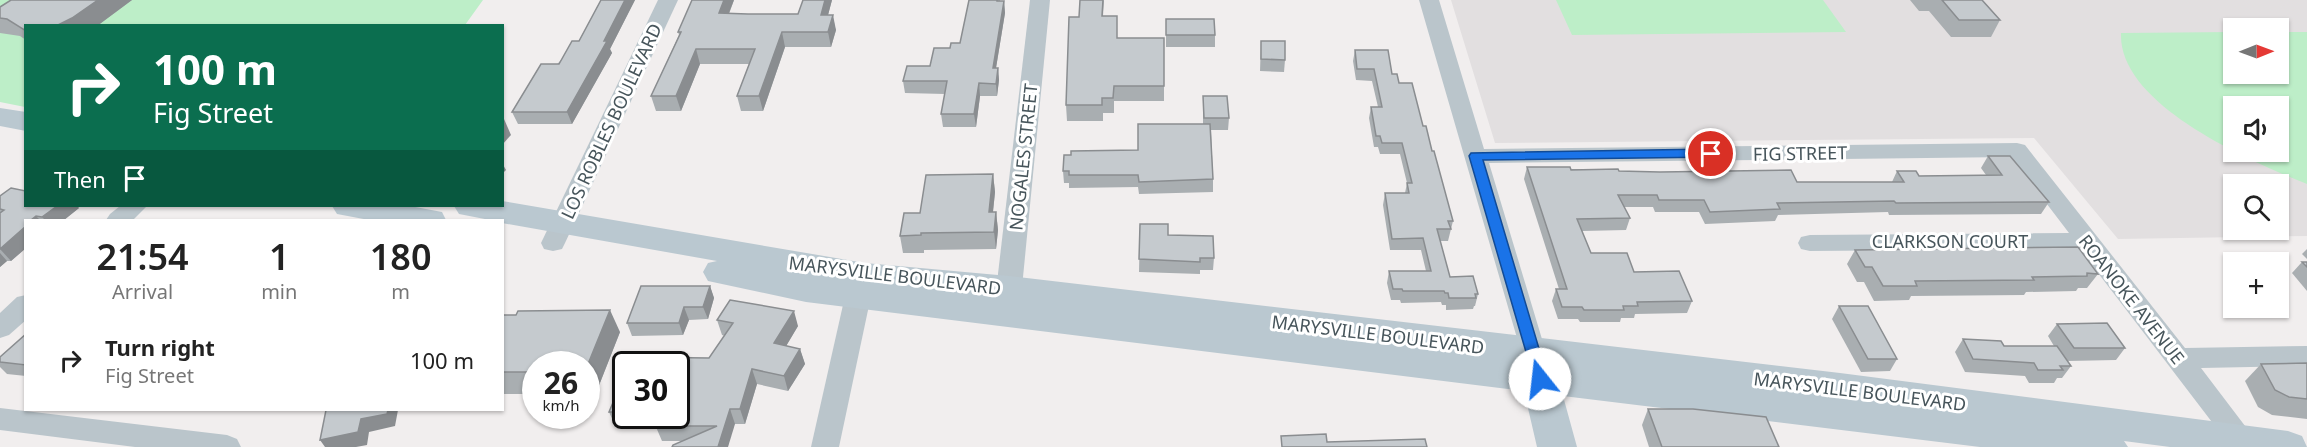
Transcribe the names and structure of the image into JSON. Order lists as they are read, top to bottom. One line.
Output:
{"streets":{"main road":["MARYSVILLE BOULEVARD"],"street":["LOS ROBLES BOULEVARD","FIG STREET","NOGALES STREET","CLARKSON COURT","ROANOKE AVENUE"]},"crossings":[["LOS ROBLES BOULEVARD","MARYSVILLE BOULEVARD"],["FIG STREET","ROANOKE AVENUE"],["NOGALES STREET","MARYSVILLE BOULEVARD"],["CLARKSON COURT","ROANOKE AVENUE"],["MARYSVILLE BOULEVARD","ROANOKE AVENUE"]],"north":"right","page":{"map_buttons":"+","turn":["100 m","Fig Street"],"then":"Then","eta":["21:54","Arrival","1","min","180","m"],"list":[{"name":"Turn right","note":"Fig Street","value":"100 m"}],"speed":"26 km/h","limit":"30"}}
